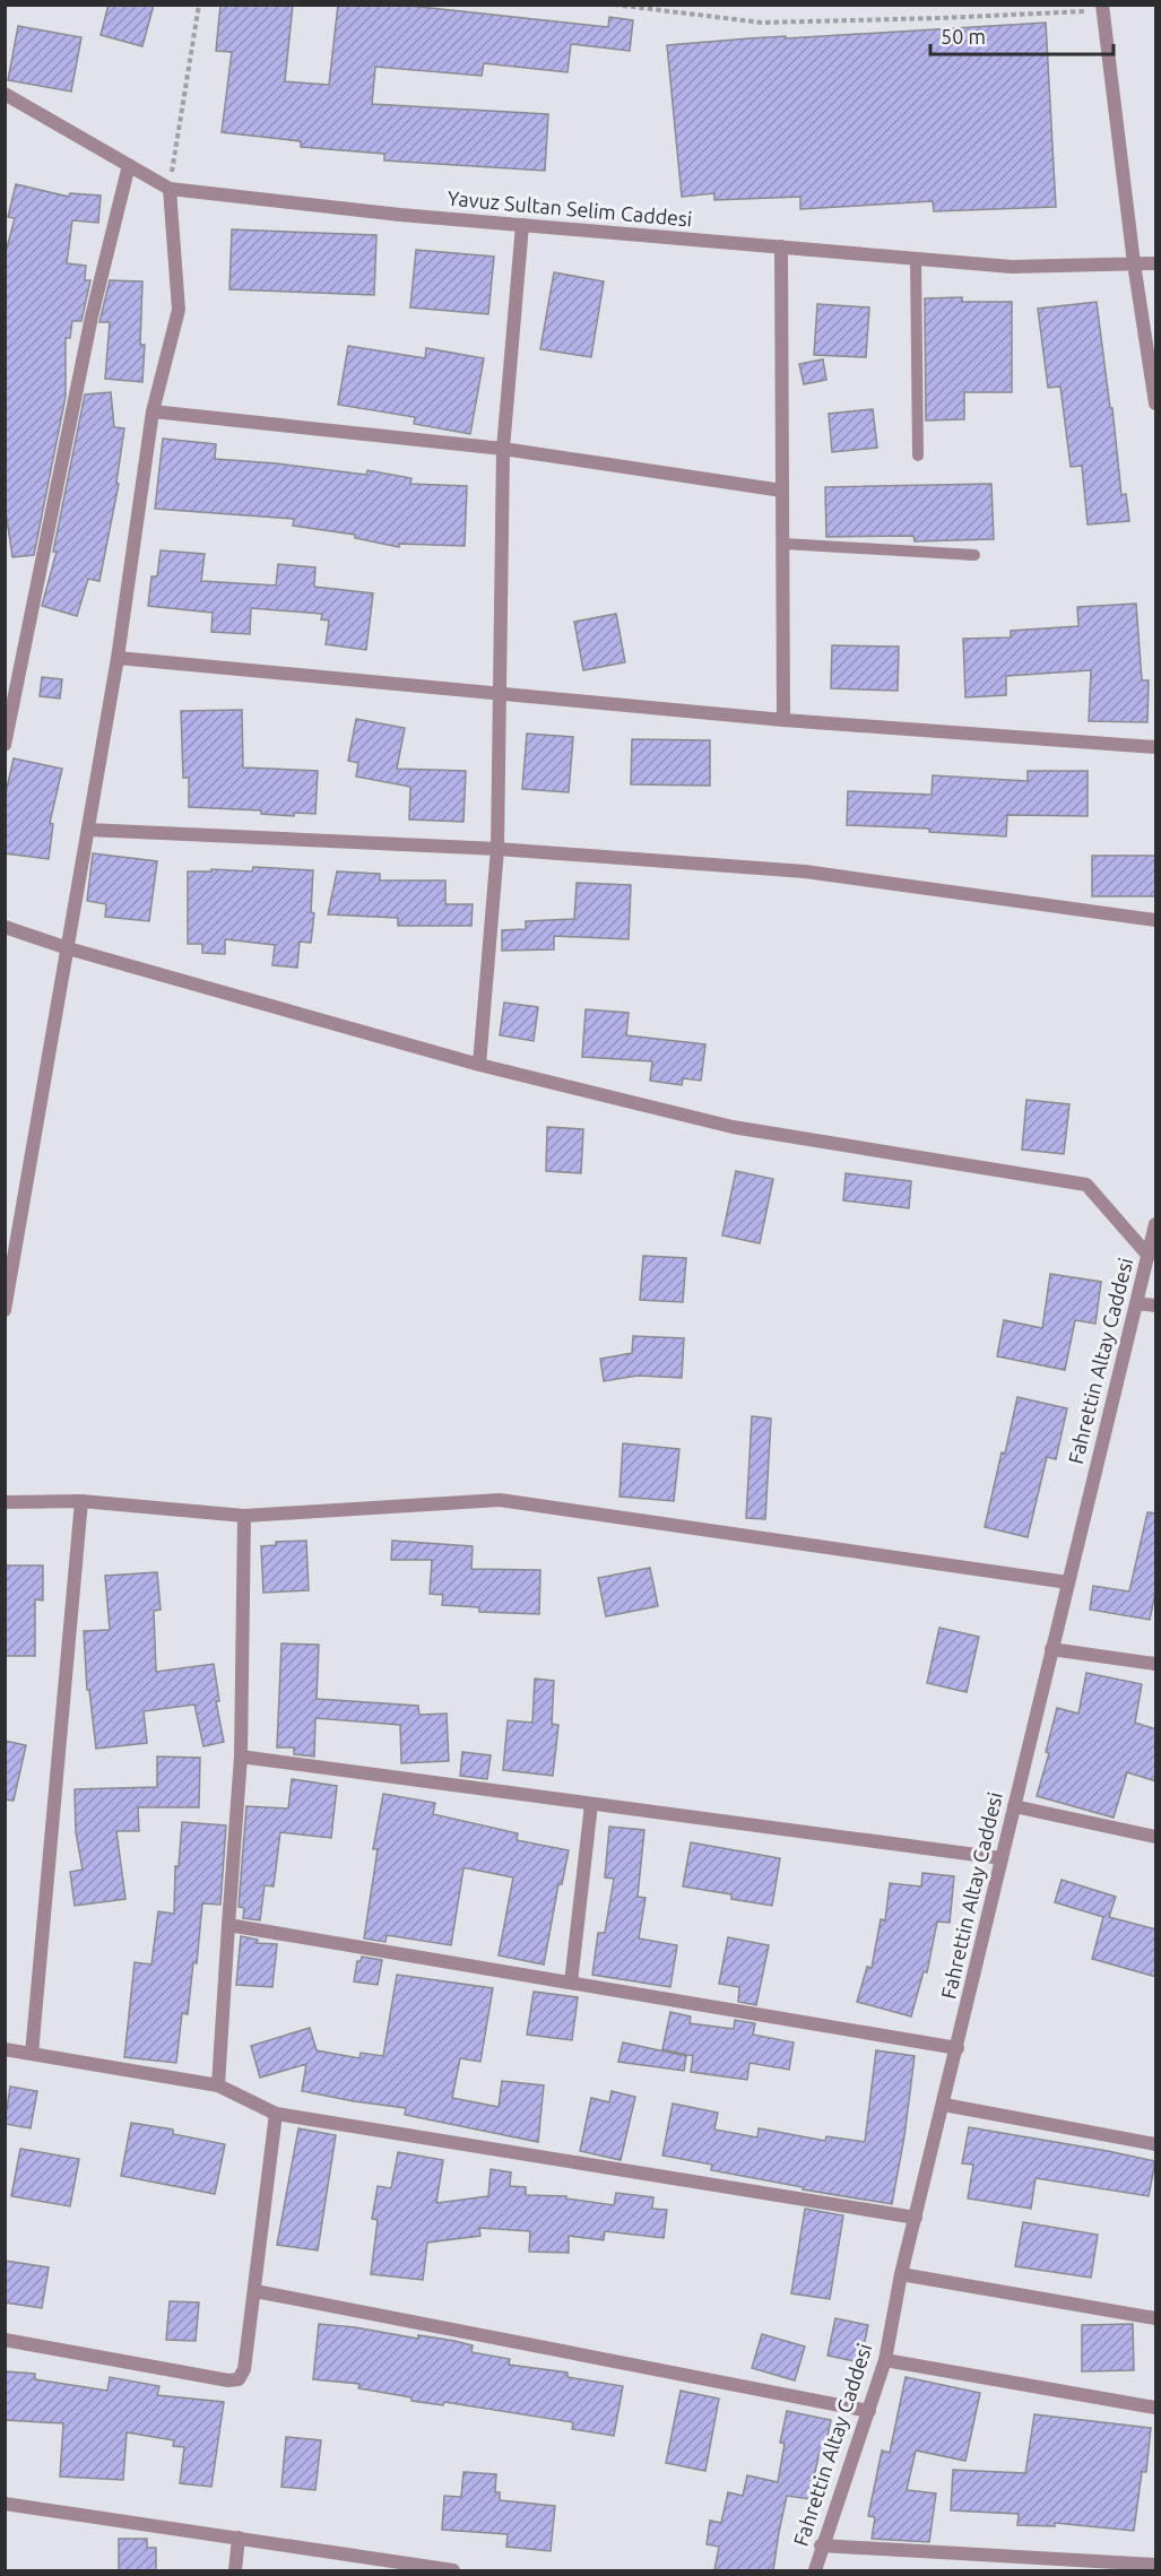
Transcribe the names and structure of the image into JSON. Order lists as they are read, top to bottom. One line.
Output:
{"streets":{"street":["Yavuz Sultan Selim Caddesi","Fahrettin Altay Caddesi"]},"scale_bar":"50 m"}
